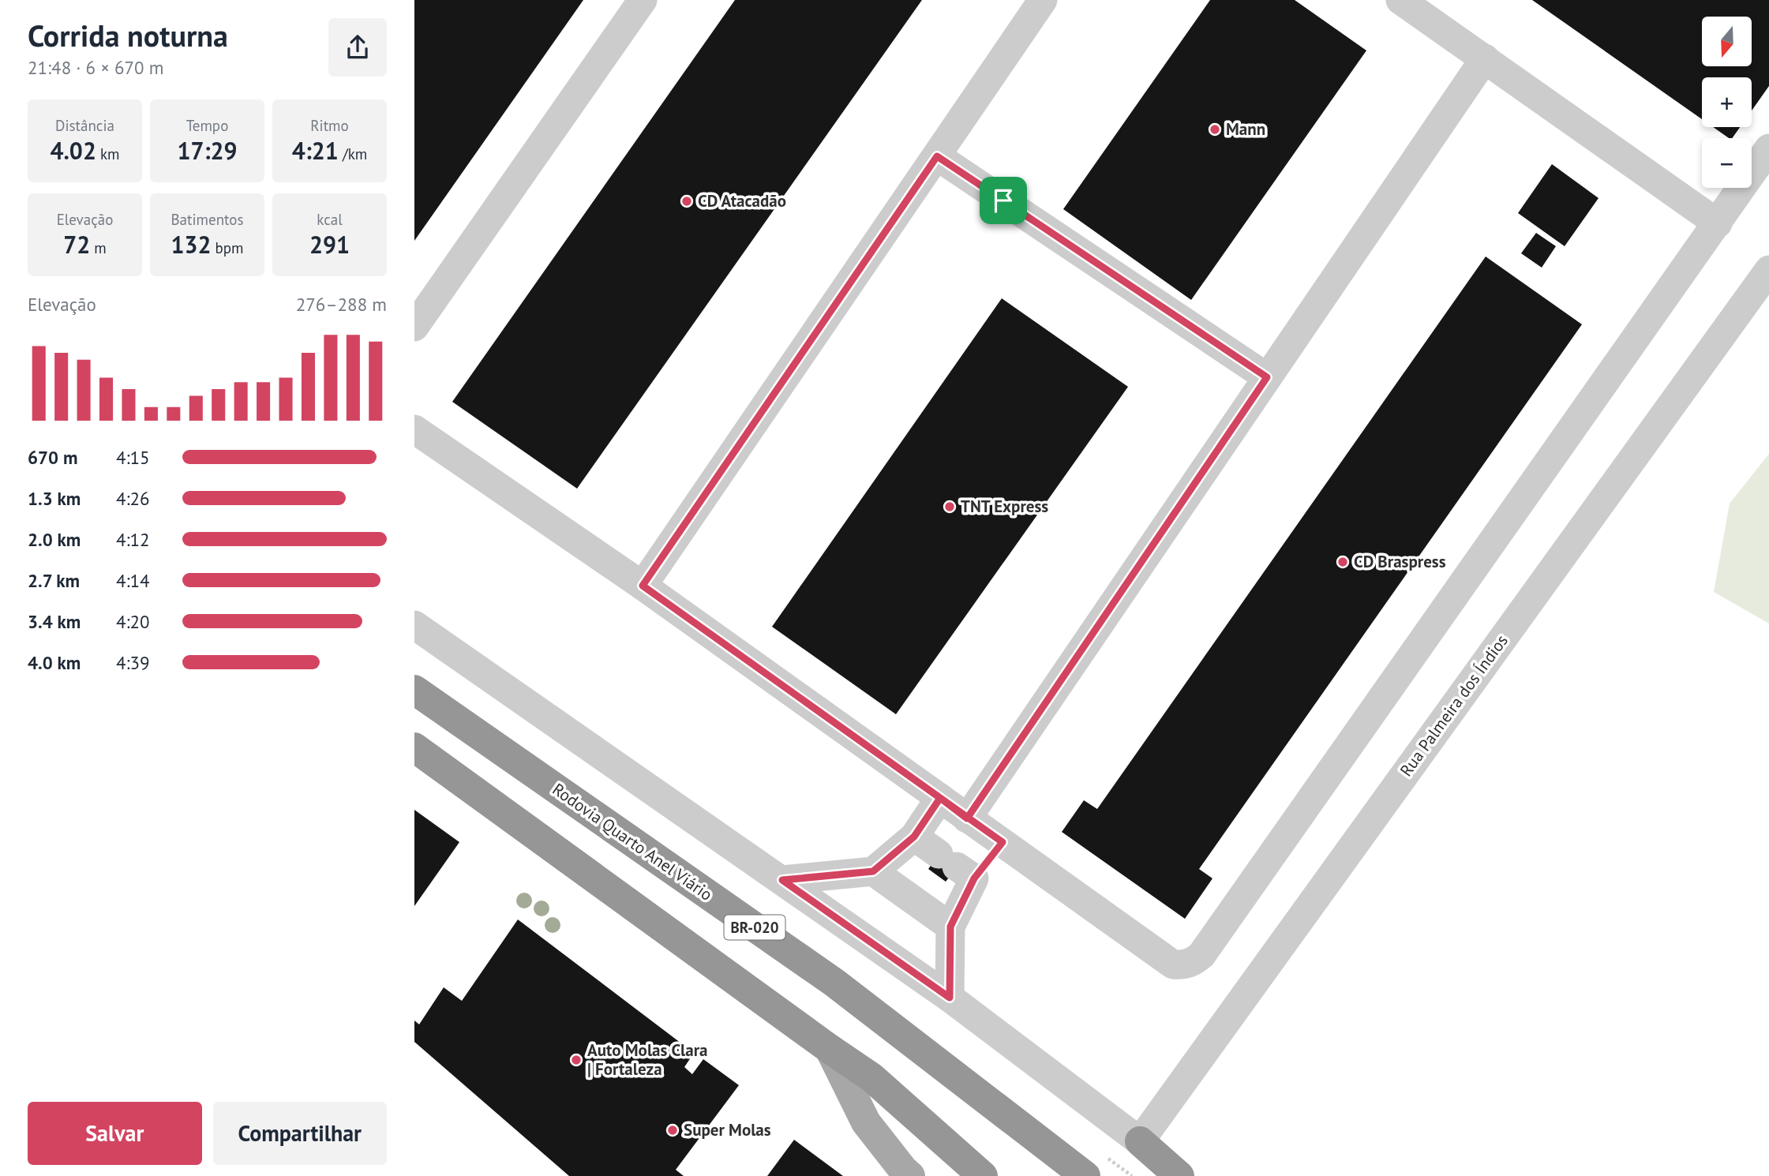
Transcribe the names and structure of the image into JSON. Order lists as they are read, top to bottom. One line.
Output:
{"streets":{"highway":["Rodovia Quarto Anel Viário","BR-020"],"street":["Rua Palmeira dos Índios"]},"places":["Mann","CD Atacadão","TNT Express","CD Braspress","Auto Molas Clara | Fortaleza","Super Molas"],"north":"bottom","page":{"heading":["Corrida noturna","21:48 · 6 × 670 m"],"map_buttons":["+","−"],"stats":[["Distância","4.02 km"],["Tempo","17:29"],["Ritmo","4:21 /km"],["Elevação","72 m"],["Batimentos","132 bpm"],["kcal","291"]],"chart":["Elevação","276–288 m"],"list":[{"name":"670 m","note":"4:15"},{"name":"1.3 km","note":"4:26"},{"name":"2.0 km","note":"4:12"},{"name":"2.7 km","note":"4:14"},{"name":"3.4 km","note":"4:20"},{"name":"4.0 km","note":"4:39"}],"buttons":["Salvar","Compartilhar"]}}
